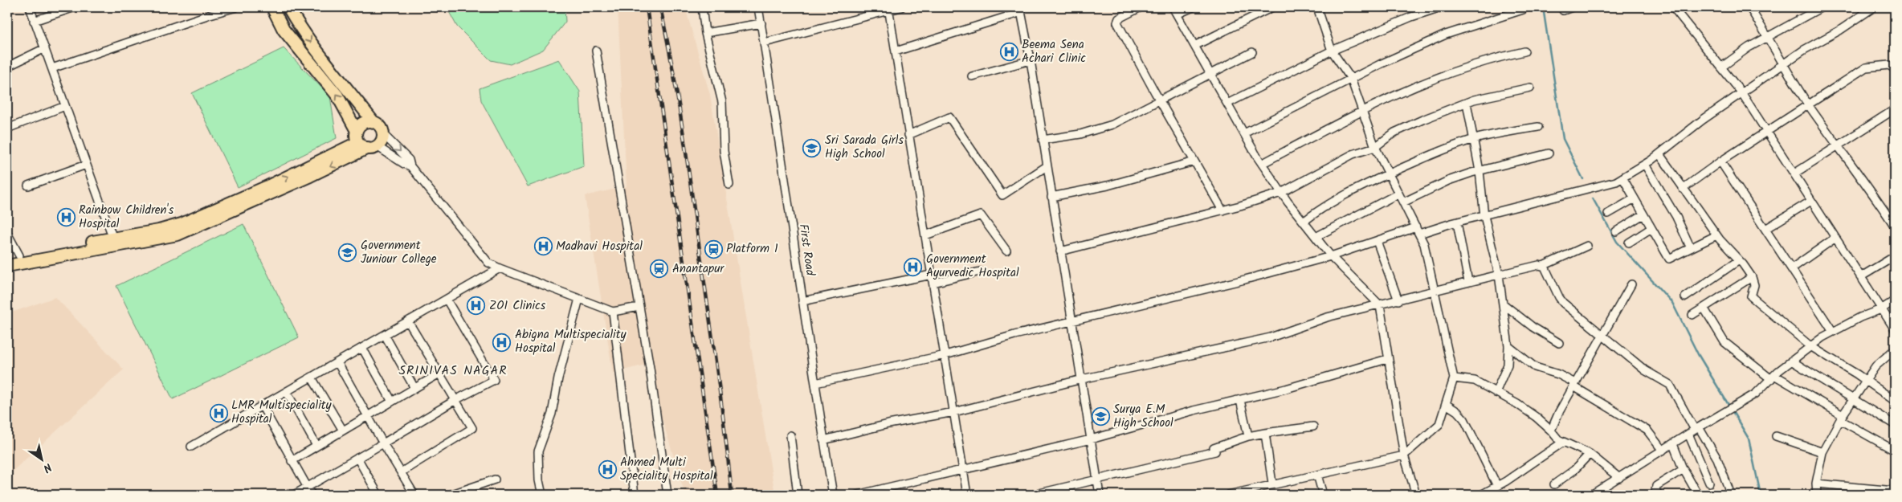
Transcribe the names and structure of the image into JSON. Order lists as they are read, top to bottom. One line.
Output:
{"streets":{"street":["First Road"]},"districts":["SRINIVAS NAGAR"],"places":{"hospital":["Beema Sena Achari Clinic","Rainbow Children's Hospital","Madhavi Hospital","Government Ayurvedic Hospital","ZOI Clinics","Abigna Multispeciality Hospital","LMR Multispeciality Hospital","Ahmed Multi Speciality Hospital"],"school or university":["Sri Sarada Girls High School","Government Juniour College","Surya E.M High School"],"station":["Platform 1","Anantapur"]},"north":"bottom right"}
